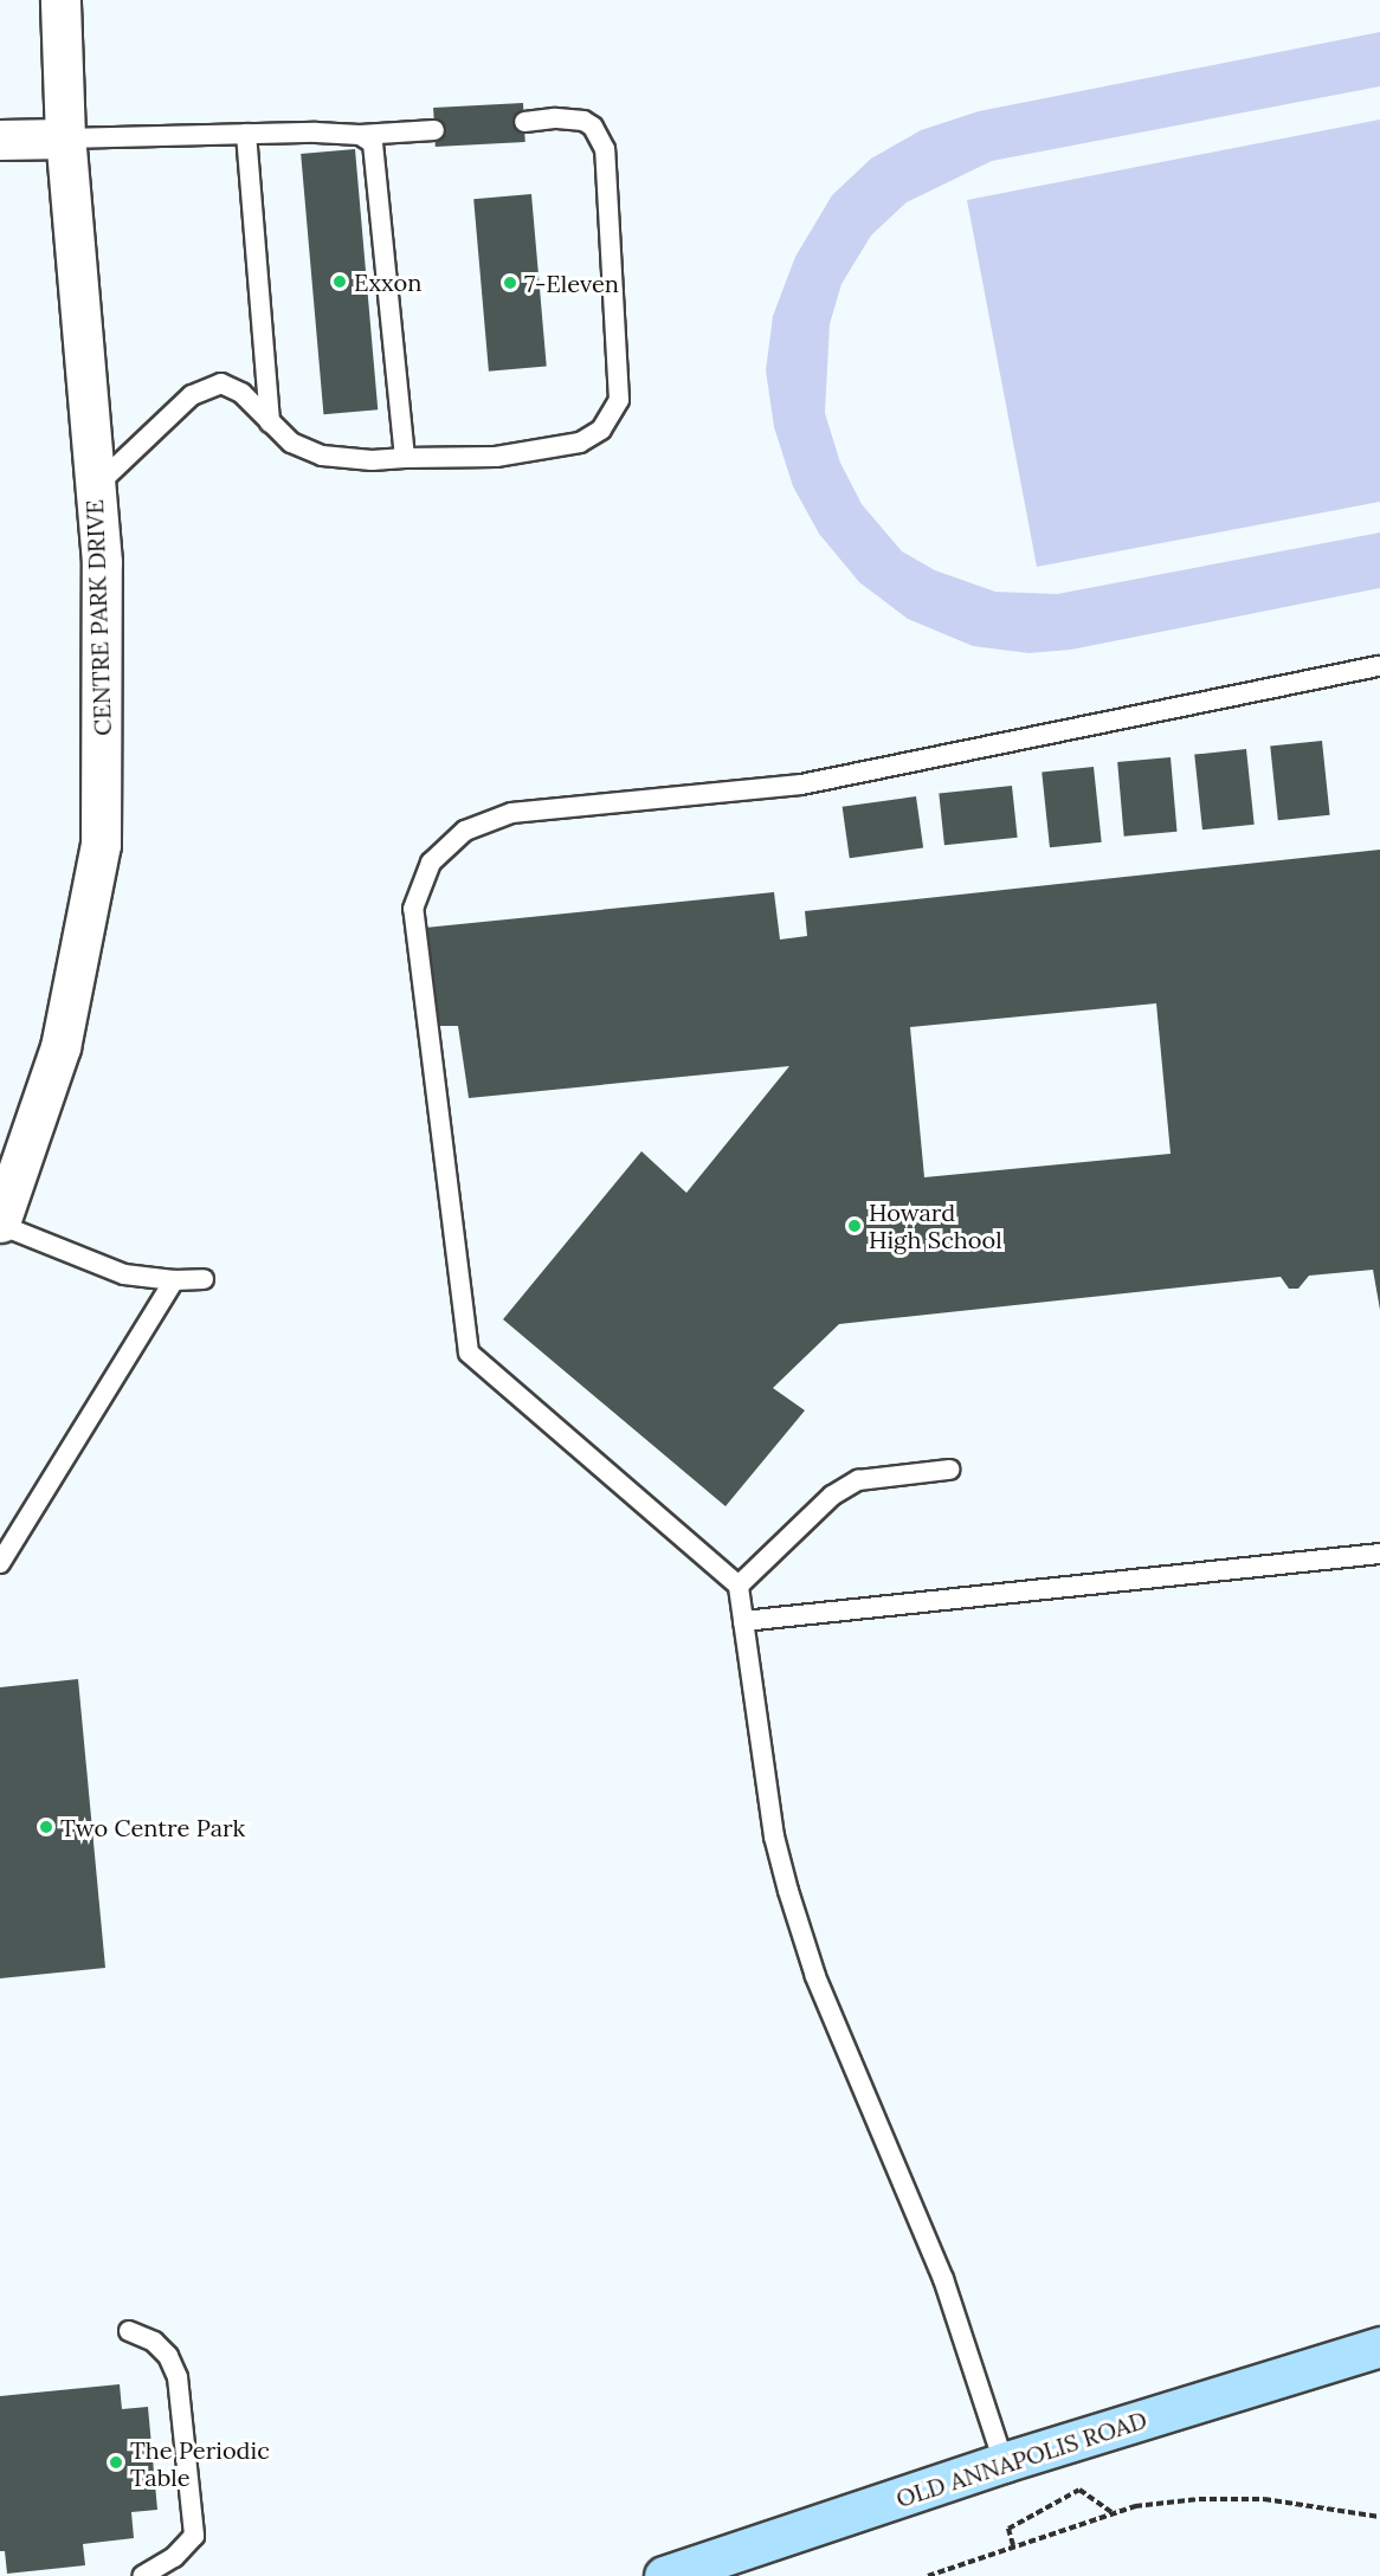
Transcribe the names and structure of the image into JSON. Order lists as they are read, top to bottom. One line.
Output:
{"streets":{"main road":["OLD ANNAPOLIS ROAD"],"street":["CENTRE PARK DRIVE"]},"places":["Exxon","7-Eleven","Howard High School","Two Centre Park","The Periodic Table"]}
